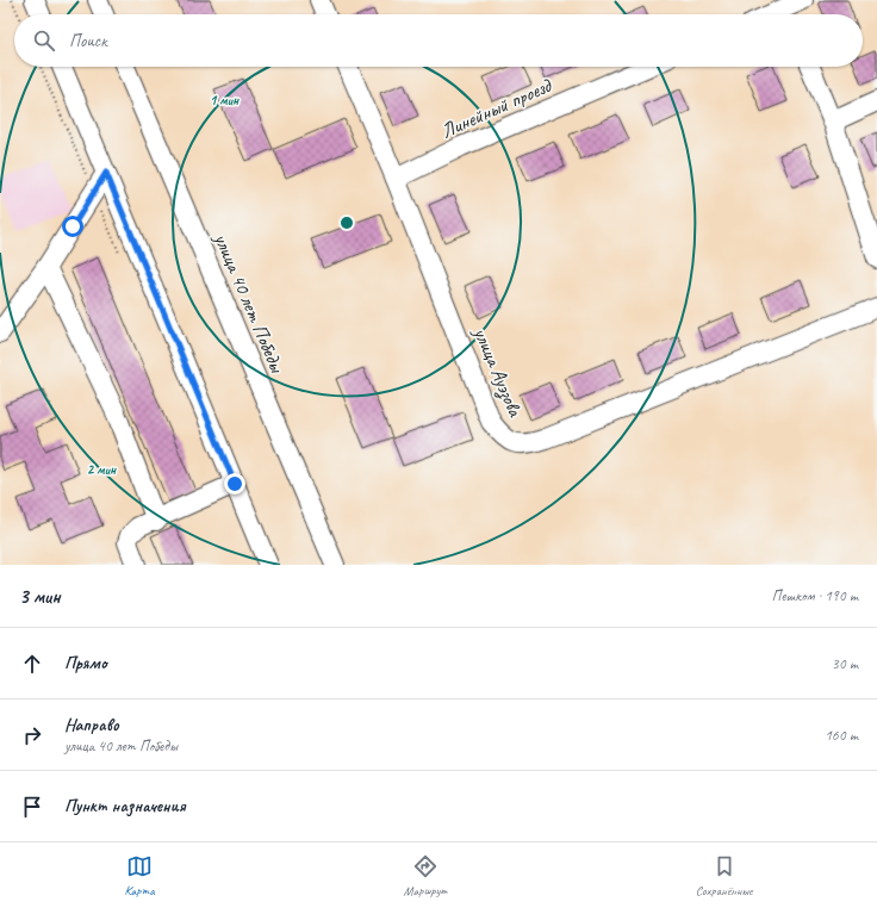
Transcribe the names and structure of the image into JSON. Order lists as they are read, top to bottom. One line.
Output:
{"streets":{"street":["Линейный проезд","улица 40 лет Победы","улица Ауэзова"]},"crossings":[["Линейный проезд","улица Ауэзова"]],"page":{"search":"Поиск","heading":["3 мин","Пешком · 190 m"],"list":[["Прямо","30 m"],["Направо","улица 40 лет Победы","160 m"],"Пункт назначения"],"nav":["Карта","Маршрут","Сохранённые"]},"rings":["1 мин","2 мин"]}
